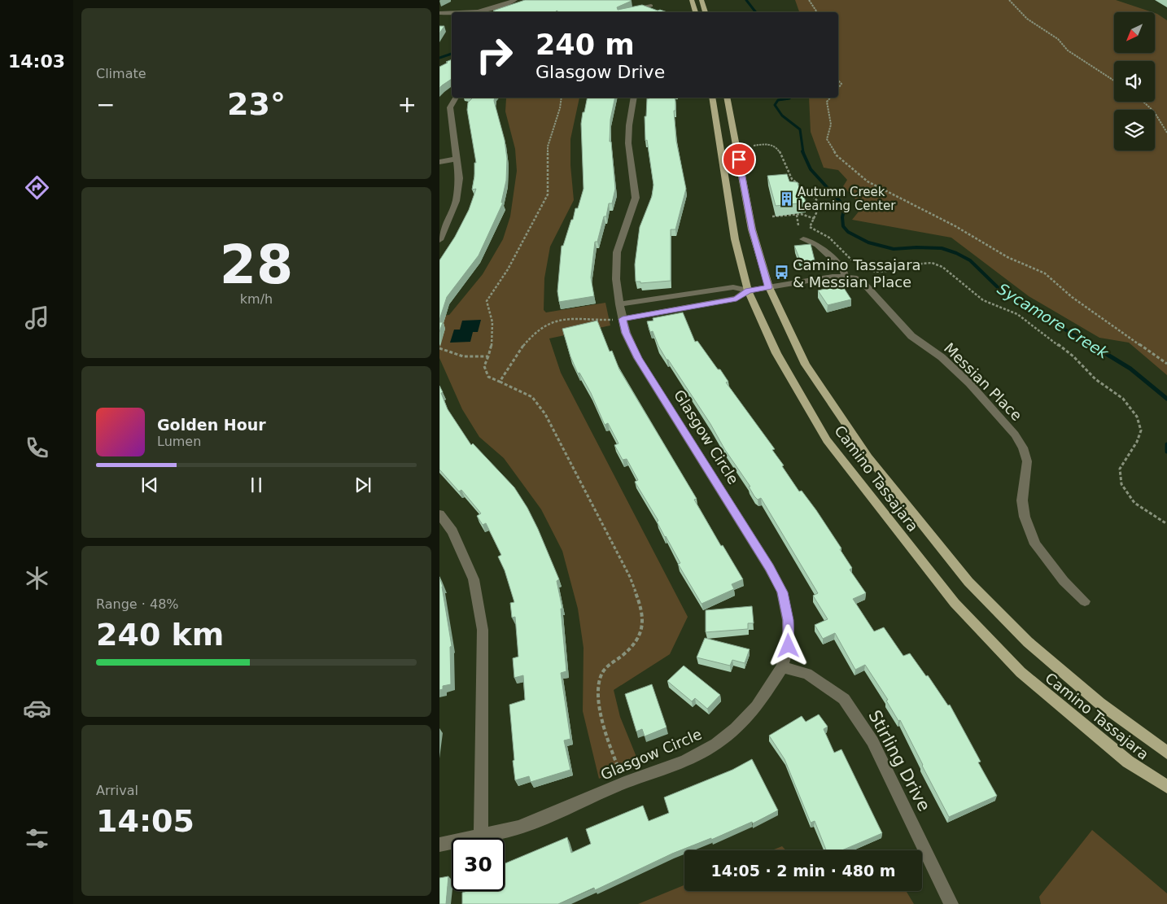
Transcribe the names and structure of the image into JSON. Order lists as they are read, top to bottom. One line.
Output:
{"streets":{"main road":["Camino Tassajara"],"street":["Messian Place","Glasgow Circle","Stirling Drive"]},"crossings":[["Messian Place","Camino Tassajara"],["Glasgow Circle","Stirling Drive"]],"water":["Sycamore Creek"],"places":{"building":["Autumn Creek Learning Center"],"bus stop":["Camino Tassajara & Messian Place"]},"north":"bottom left","page":{"tabs":"14:03","tile":["Climate",["28","km/h"],["Range · 48%","240 km"],["Arrival","14:05"]],"turn":["240 m","Glasgow Drive"],"heat":["−","23°","+"],"song":["Golden Hour","Lumen"],"limit":"30","trip":"14:05 · 2 min · 480 m"}}
